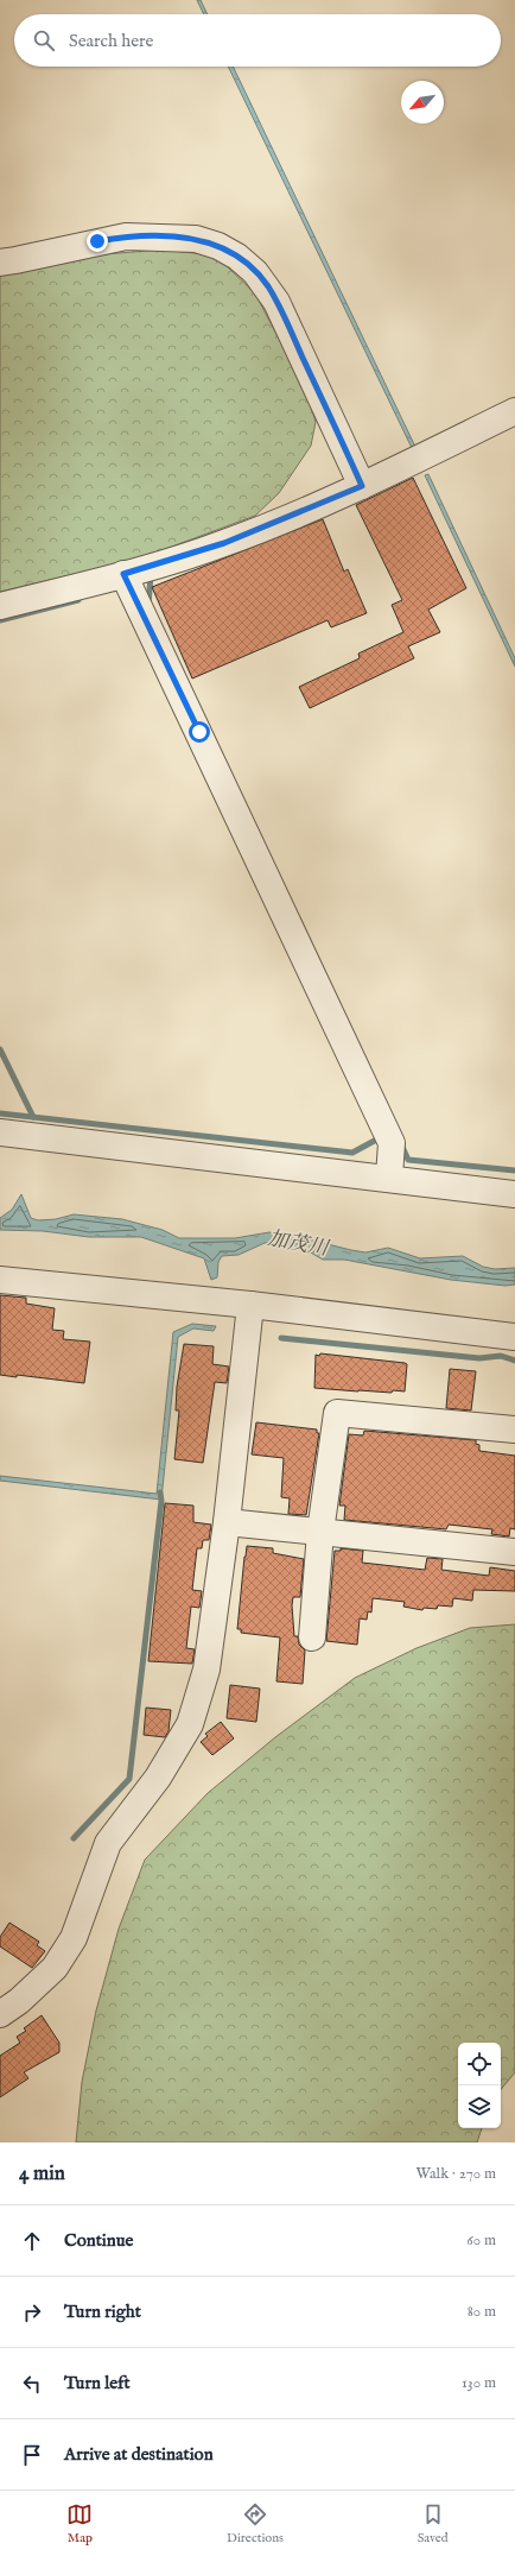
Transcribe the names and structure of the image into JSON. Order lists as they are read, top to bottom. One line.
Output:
{"water":["加茂川"],"north":"bottom left","page":{"search":"Search here","heading":["4 min","Walk · 270 m"],"list":[["Continue","60 m"],["Turn right","80 m"],["Turn left","130 m"],"Arrive at destination"],"nav":["Map","Directions","Saved"]}}
